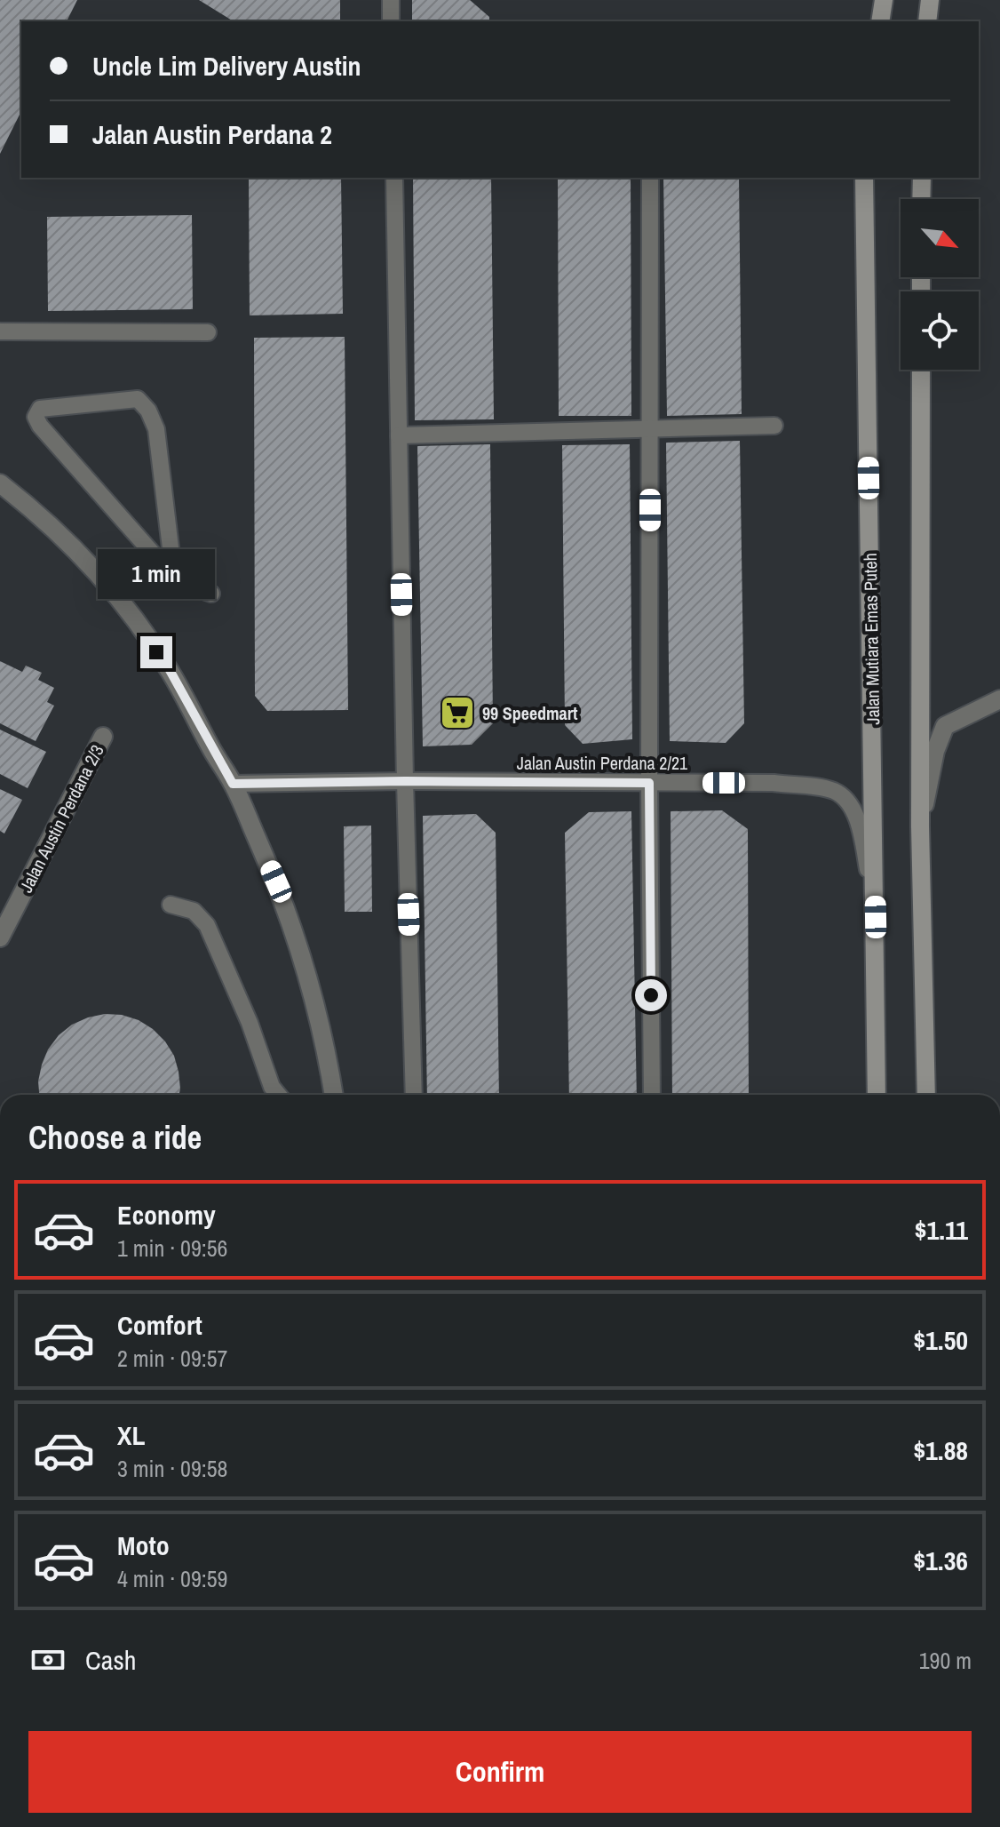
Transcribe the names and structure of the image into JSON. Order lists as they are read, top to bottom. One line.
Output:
{"streets":{"street":["Jalan Mutiara Emas Puteh","Jalan Austin Perdana 2/3"],"lane":["Jalan Austin Perdana 2/21"]},"crossings":[["Jalan Mutiara Emas Puteh","Jalan Austin Perdana 2/21"]],"places":{"supermarket":["99 Speedmart"]},"north":"bottom right","page":{"banner":["Uncle Lim Delivery Austin","Jalan Austin Perdana 2"],"bubble":"1 min","heading":"Choose a ride","list":[{"name":"Economy","note":"1 min · 09:56","value":"$1.11"},{"name":"Comfort","note":"2 min · 09:57","value":"$1.50"},{"name":"XL","note":"3 min · 09:58","value":"$1.88"},{"name":"Moto","note":"4 min · 09:59","value":"$1.36"}],"pay":["Cash","190 m"],"buttons":"Confirm"}}
